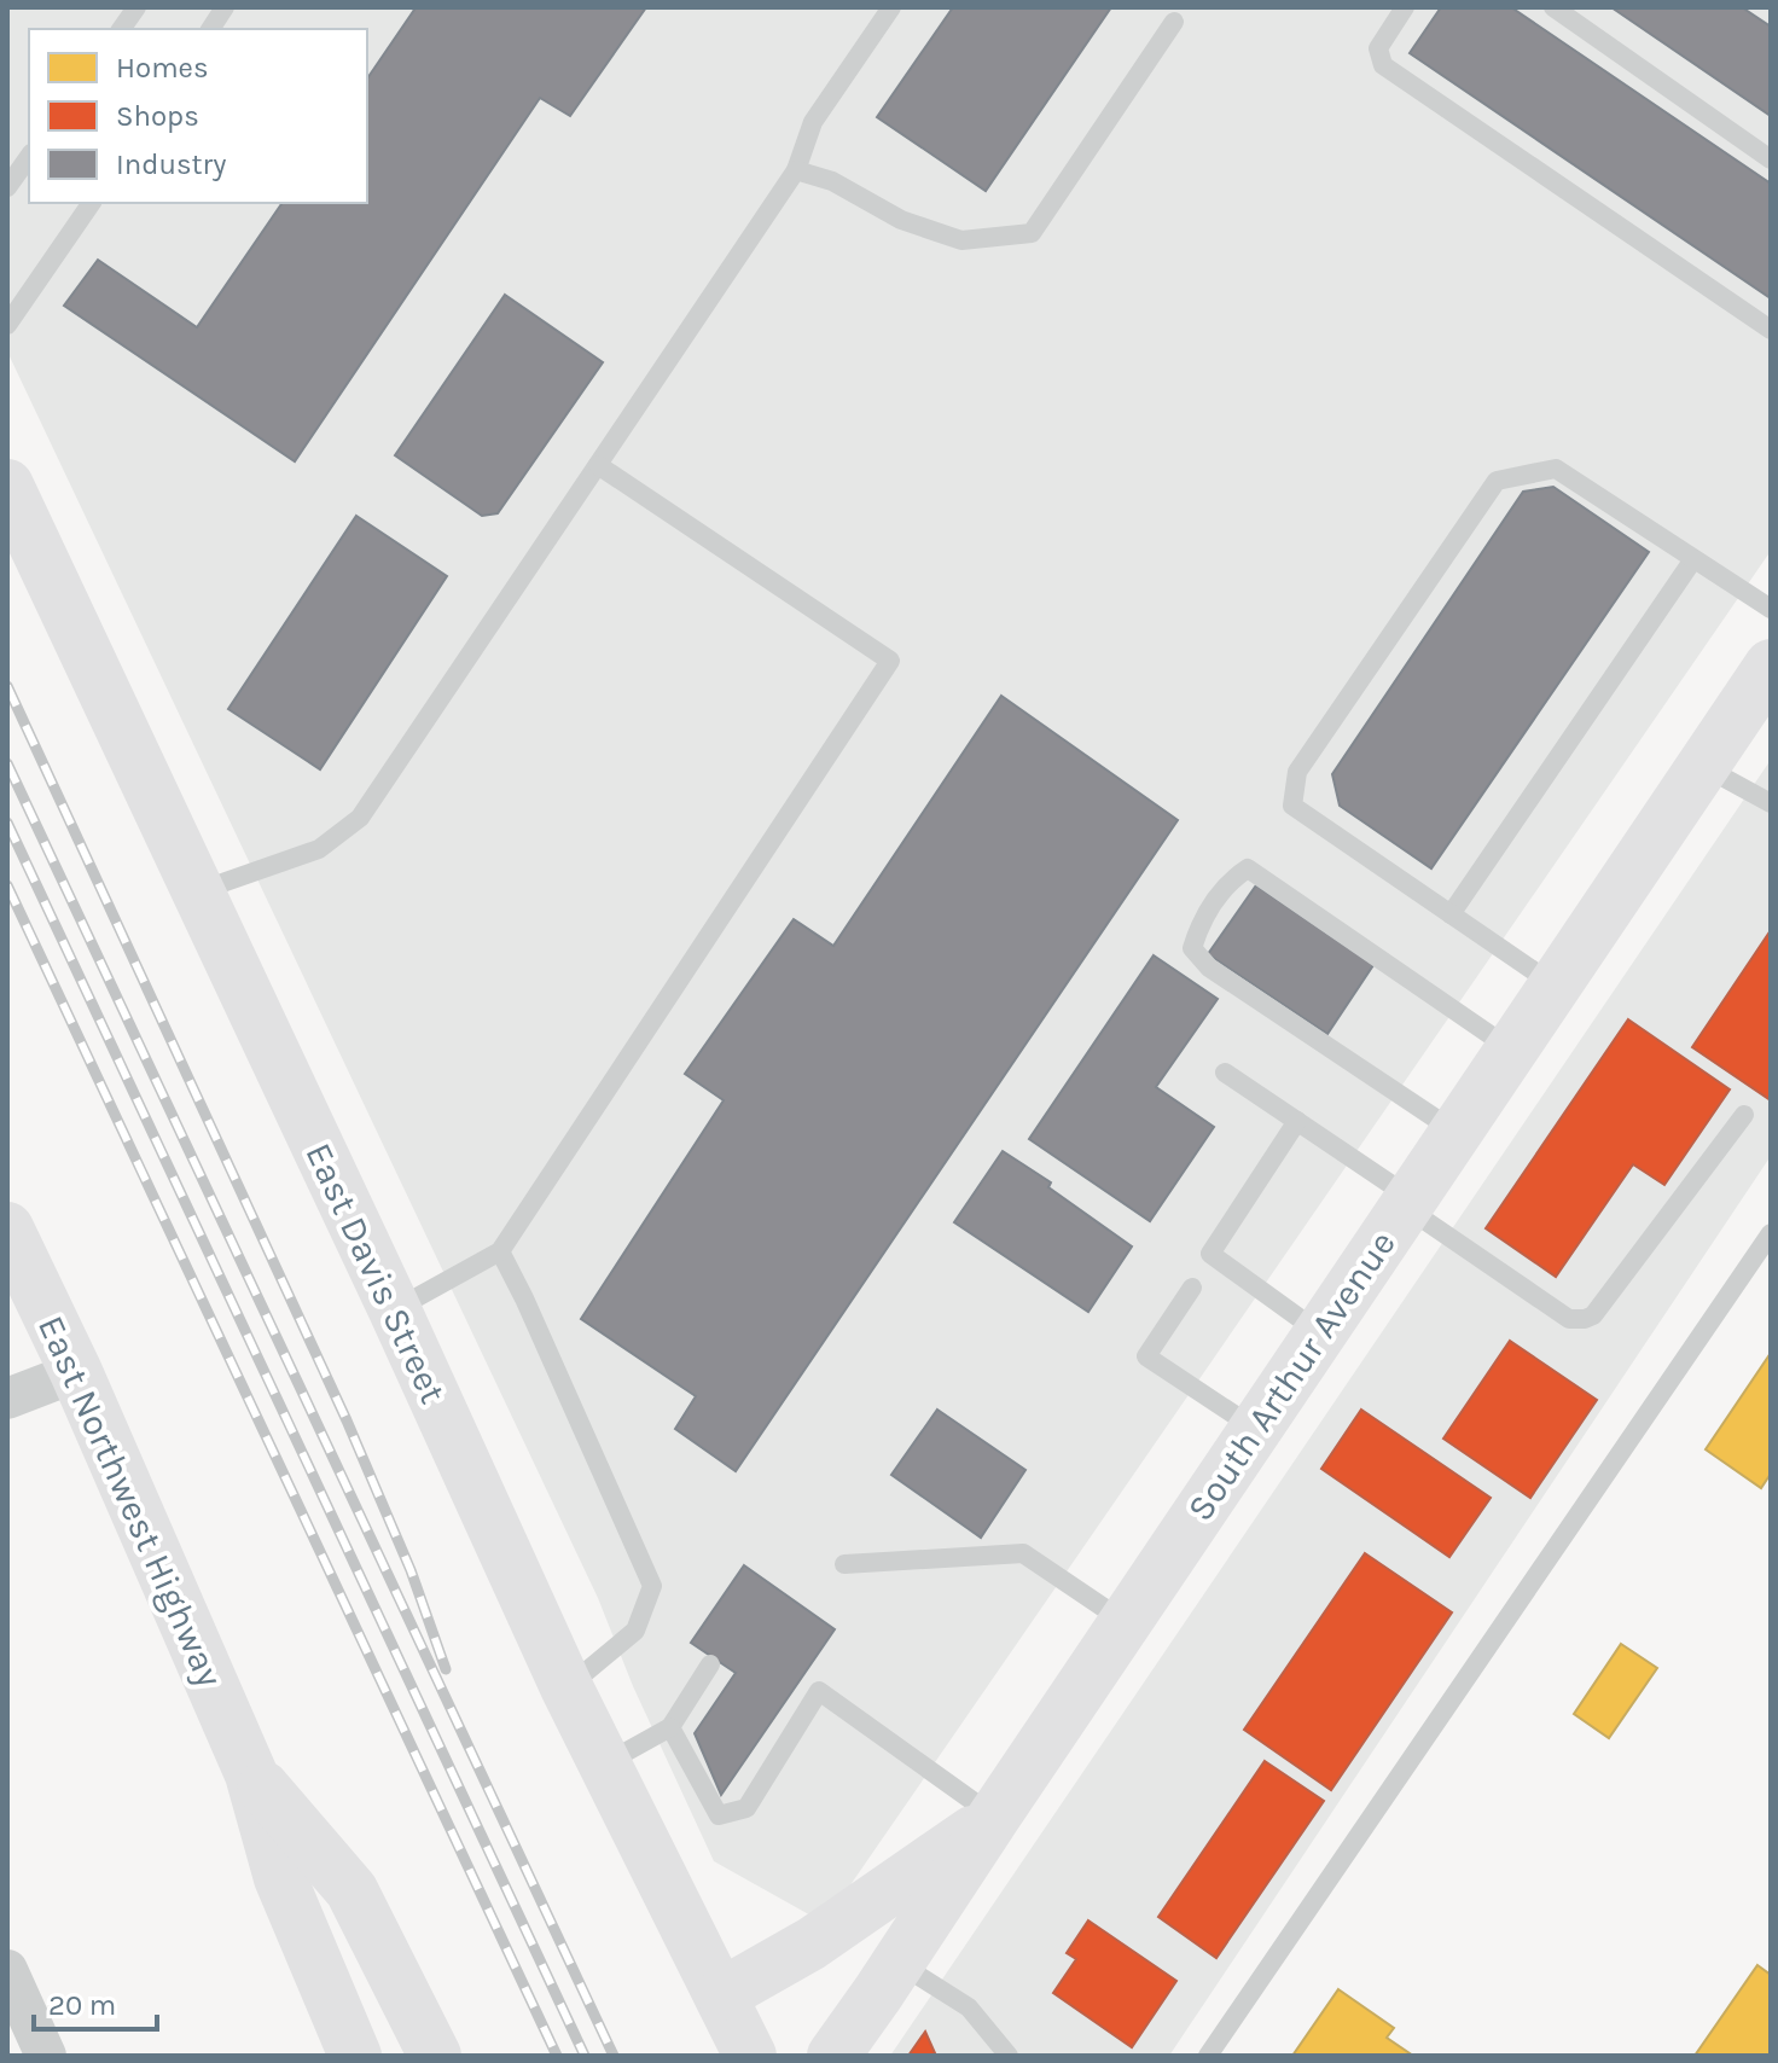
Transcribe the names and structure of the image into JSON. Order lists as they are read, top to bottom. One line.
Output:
{"streets":{"street":["East Davis Street","South Arthur Avenue","East Northwest Highway"]},"crossings":[["East Davis Street","South Arthur Avenue"]],"legend":["Homes","Shops","Industry"],"scale_bar":"20 m"}
